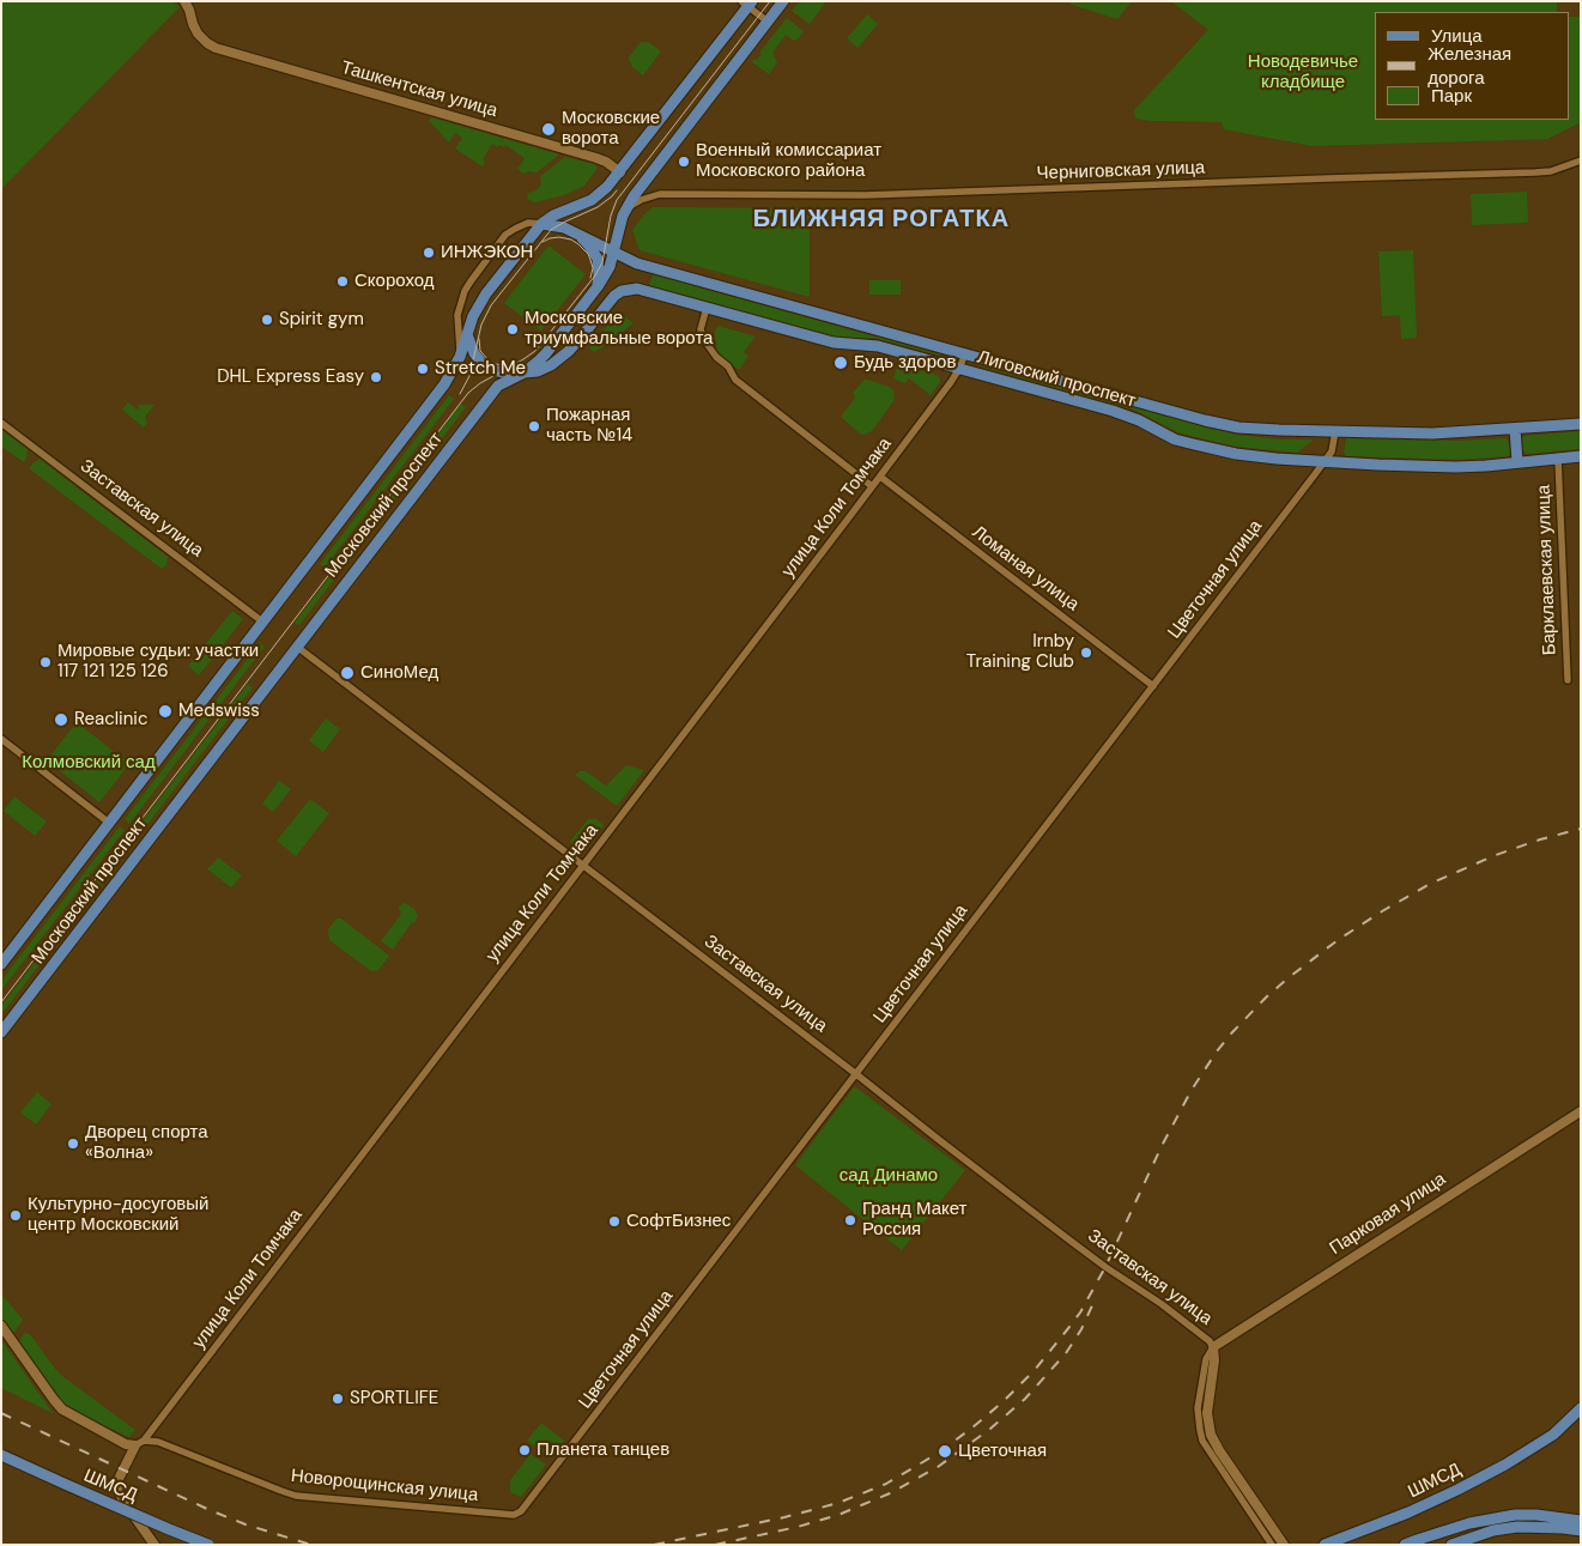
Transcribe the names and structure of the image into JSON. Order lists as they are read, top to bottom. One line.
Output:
{"streets":{"main road":["Лиговский проспект","Московский проспект","ШМСД"],"street":["Ташкентская улица","Черниговская улица","улица Коли Томчака","Заставская улица","Ломаная улица","Барклаевская улица","Цветочная улица","Парковая улица","Новорощинская улица"]},"crossings":[["Ташкентская улица","Московский проспект"],["Черниговская улица","Московский проспект"],["Лиговский проспект","Московский проспект"],["Лиговский проспект","улица Коли Томчака"],["Лиговский проспект","Барклаевская улица"],["Лиговский проспект","Цветочная улица"],["Московский проспект","Заставская улица"],["улица Коли Томчака","Заставская улица"],["улица Коли Томчака","Ломаная улица"],["улица Коли Томчака","Новорощинская улица"],["Заставская улица","Цветочная улица"],["Заставская улица","Парковая улица"],["Ломаная улица","Цветочная улица"],["Цветочная улица","Новорощинская улица"]],"districts":["БЛИЖНЯЯ РОГАТКА"],"parks":["Новодевичье кладбище","Колмовский сад","сад Динамо"],"places":["Московские ворота","Военный комиссариат Московского района","ИНЖЭКОН","Скороход","Spirit gym","Московские триумфальные ворота","Будь здоров","Stretch Me","DHL Express Easy","Пожарная часть №14","Irnby Training Club","Мировые судьи: участки 117 121 125 126","СиноМед","Medswiss","Reaclinic","Дворец спорта «Волна»","Культурно-досуговый центр Московский","Гранд Макет Россия","СофтБизнес","SPORTLIFE","Планета танцев","Цветочная"],"legend":["Улица","Железная дорога","Парк"]}
